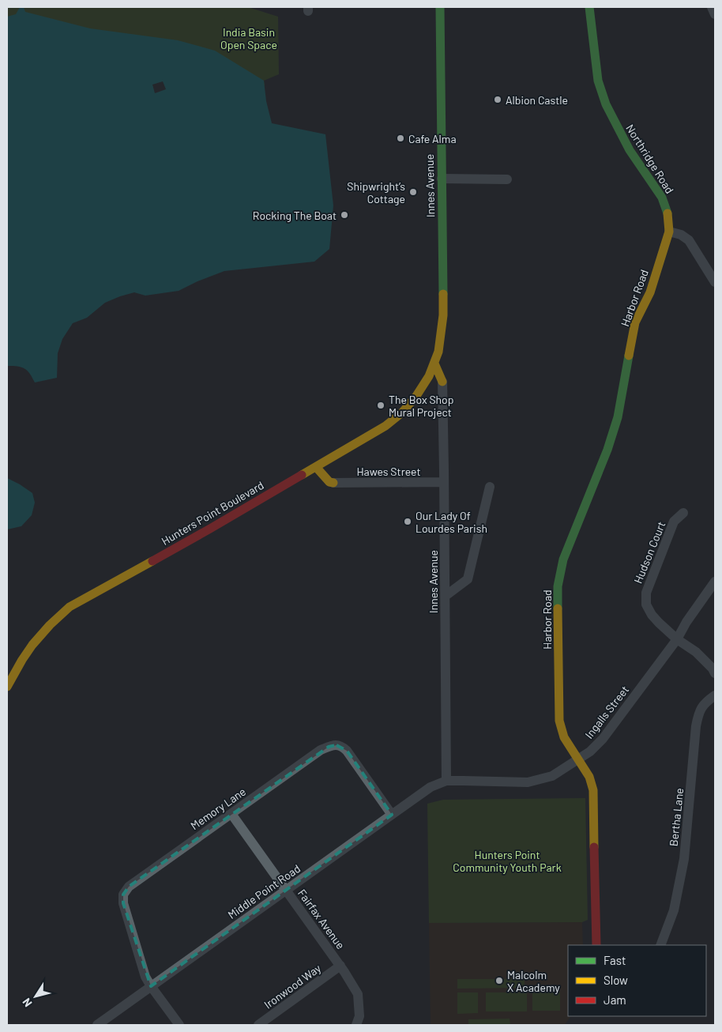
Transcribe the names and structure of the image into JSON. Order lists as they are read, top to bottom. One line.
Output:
{"streets":{"street":["Northridge Road","Innes Avenue","Harbor Road","Hawes Street","Hunters Point Boulevard","Hudson Court","Ingalls Street","Memory Lane","Bertha Lane","Middle Point Road","Fairfax Avenue","Ironwood Way"]},"crossings":[["Northridge Road","Harbor Road"],["Innes Avenue","Hawes Street"],["Innes Avenue","Hunters Point Boulevard"],["Innes Avenue","Ingalls Street"],["Innes Avenue","Middle Point Road"],["Harbor Road","Ingalls Street"],["Hudson Court","Ingalls Street"],["Ingalls Street","Middle Point Road"],["Memory Lane","Middle Point Road"],["Memory Lane","Fairfax Avenue"],["Middle Point Road","Fairfax Avenue"],["Fairfax Avenue","Ironwood Way"]],"parks":["India Basin Open Space","Hunters Point Community Youth Park"],"places":["Albion Castle","Cafe Alma","Shipwright’s Cottage","Rocking The Boat","The Box Shop Mural Project","Our Lady Of Lourdes Parish","Malcolm X Academy"],"legend":["Fast","Slow","Jam"],"north":"bottom left"}
